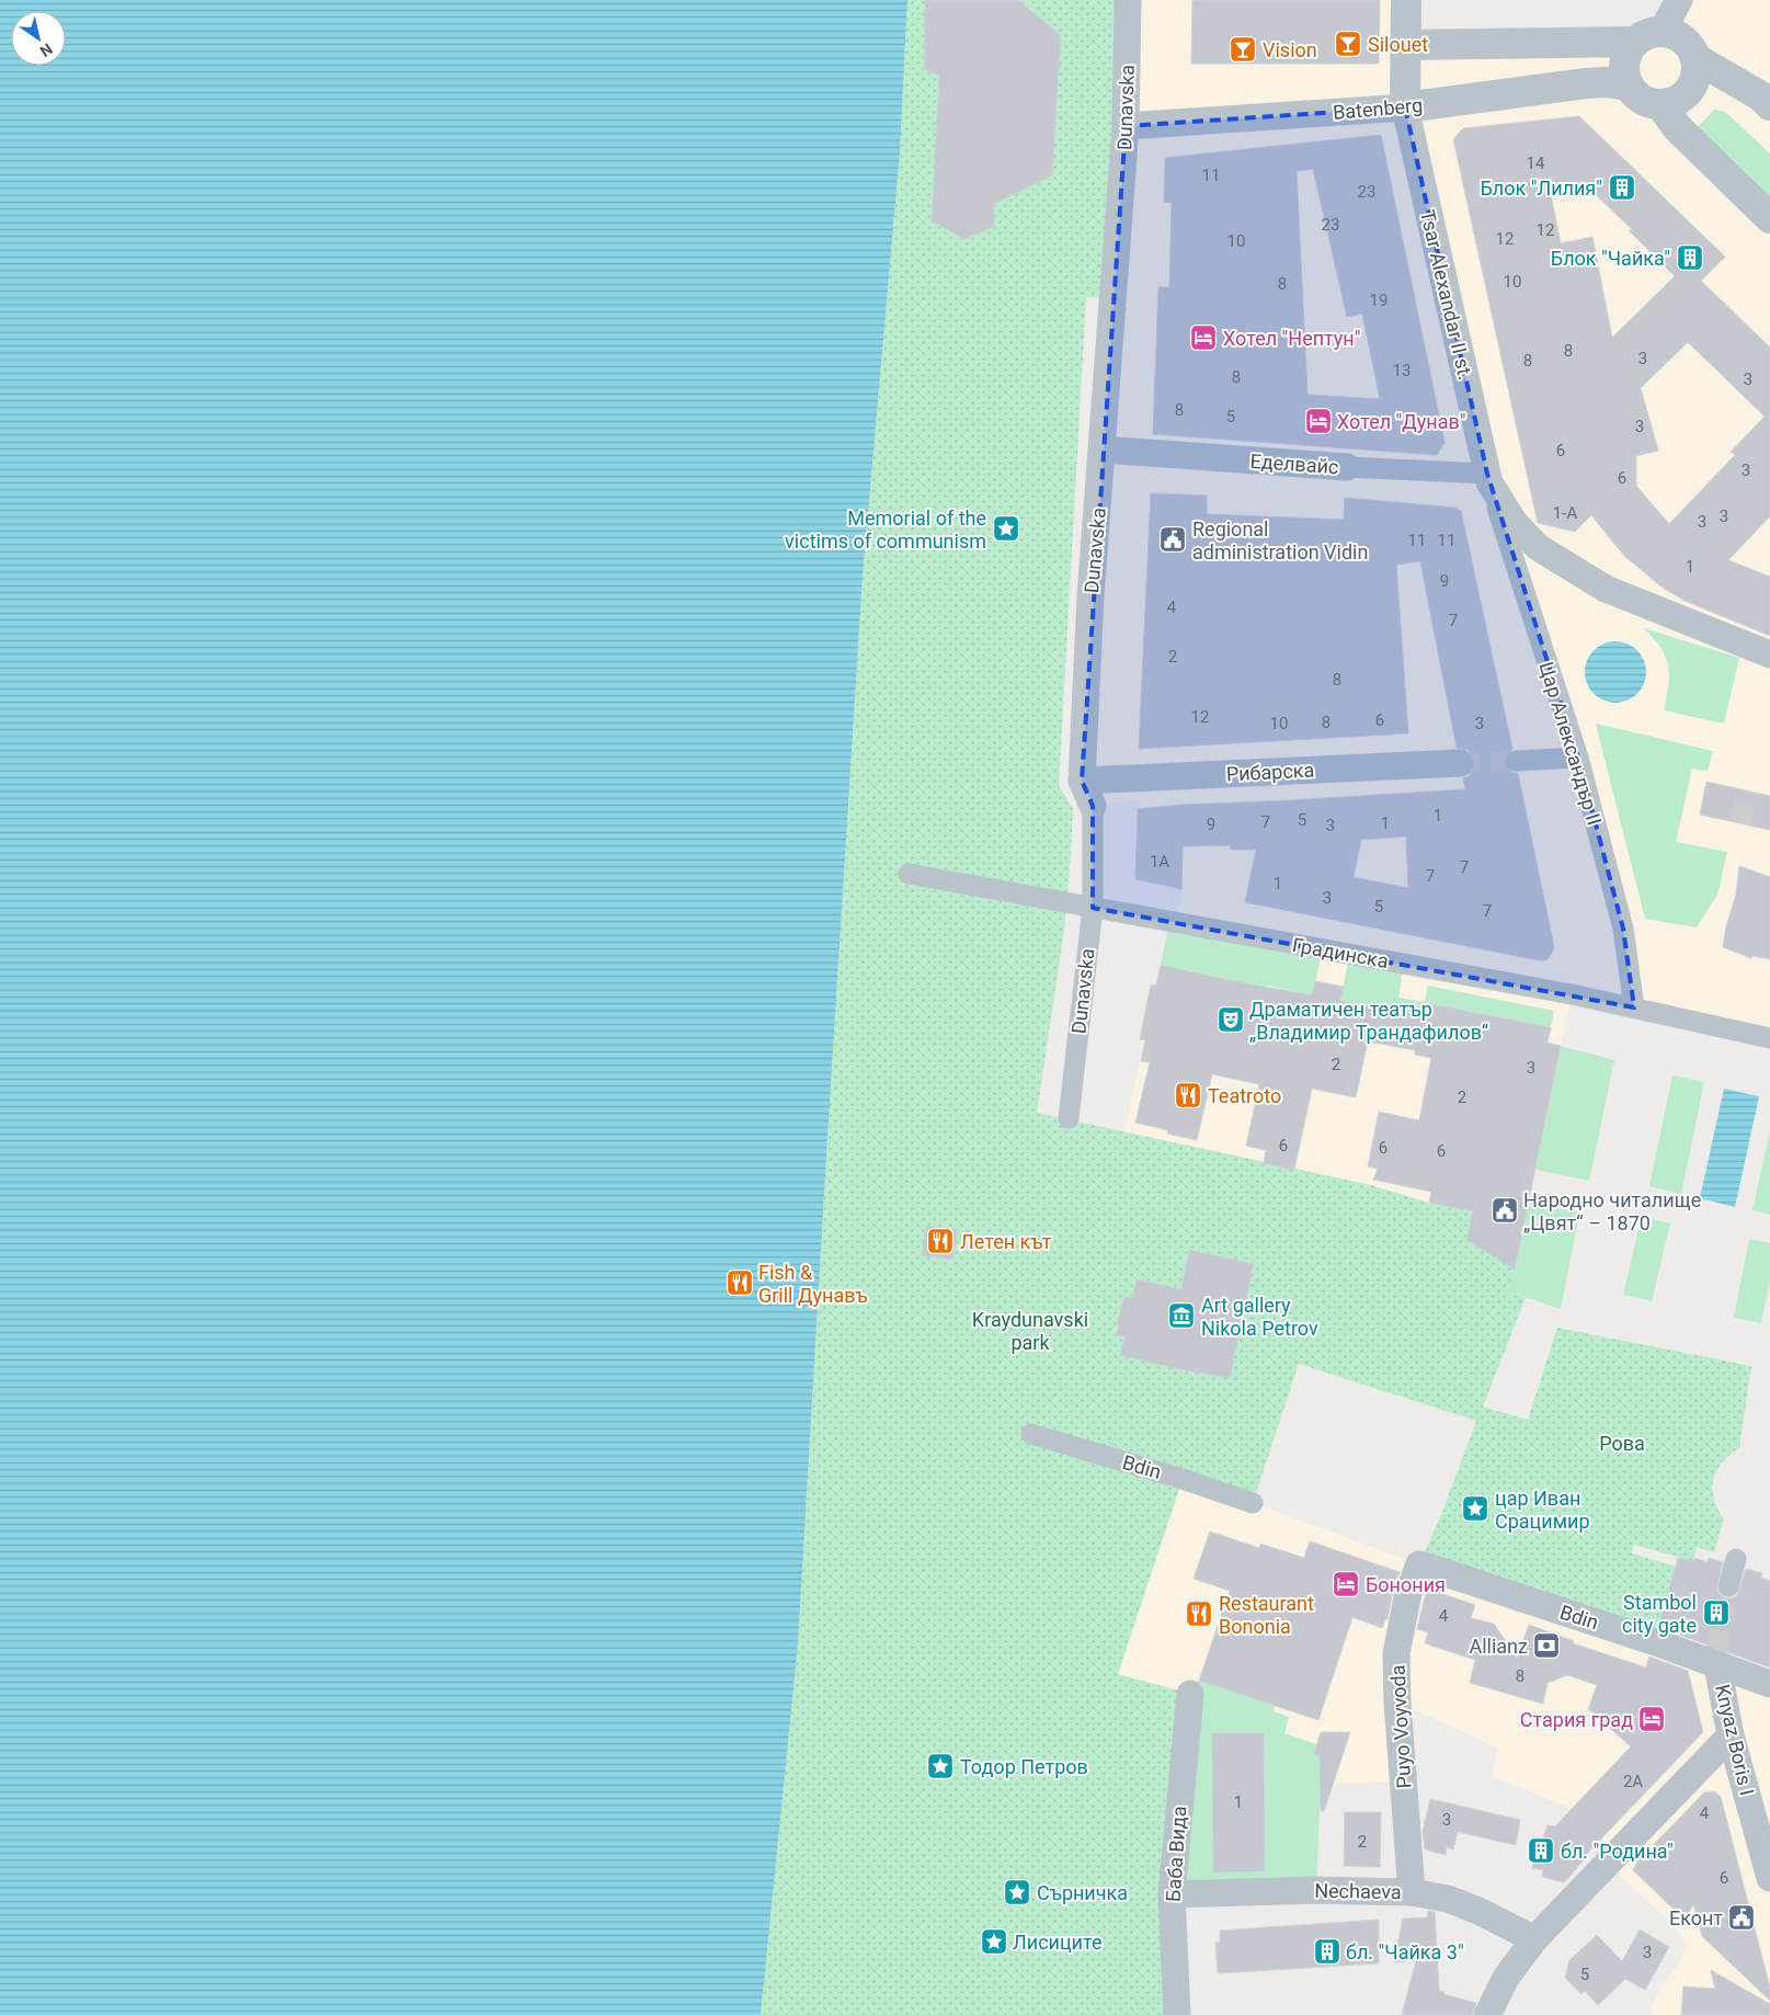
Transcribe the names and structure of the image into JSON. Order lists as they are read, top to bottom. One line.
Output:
{"streets":{"street":["Dunavska","Batenberg","Tsar Alexandar II st.","Еделвайс","Цар Александър II","Рибарска","Градинска","Bdin","Puyo Voyvoda","Knyaz Boris I","Баба Вида","Nechaeva"]},"crossings":[["Dunavska","Batenberg"],["Dunavska","Еделвайс"],["Dunavska","Рибарска"],["Dunavska","Градинска"],["Batenberg","Tsar Alexandar II st."],["Tsar Alexandar II st.","Еделвайс"],["Tsar Alexandar II st.","Цар Александър II"],["Еделвайс","Цар Александър II"],["Цар Александър II","Градинска"],["Bdin","Puyo Voyvoda"],["Bdin","Knyaz Boris I"],["Puyo Voyvoda","Nechaeva"],["Баба Вида","Nechaeva"]],"parks":["Kraydunavski park","Рова"],"places":{"bar":["Silouet","Vision"],"building":["Блок \"Лилия\"","Блок \"Чайка\"","Stambol city gate","бл. \"Родина\"","бл. \"Чайка 3\""],"hotel":["Хотел \"Нептун\"","Хотел \"Дунав\"","Бонония","Стария град"],"place":["Memorial of the victims of communism","цар Иван Срацимир","Тодор Петров","Сърничка","Лисиците"],"public building":["Regional administration Vidin","Народно читалище „Цвят“ – 1870","Еконт"],"theatre":["Драматичен театър „Владимир Трандафилов“"],"restaurant":["Teatroto","Летен кът","Fish & Grill Дунавъ","Restaurant Bononia"],"museum":["Art gallery Nikola Petrov"],"bank":["Allianz"]},"house_numbers":["14","11","23","23","12","12","10","10","8","19","8","3","8","13","8","3","8","5","3","6","3","6","1-А","3","3","11","11","1","9","4","7","2","8","12","6","8","10","3","1","5","7","1","9","3","1А","7","7","1","3","5","7","2","3","2","6","6","6","4","8","2А","1","4","3","2","6","3","5"],"north":"bottom right"}
